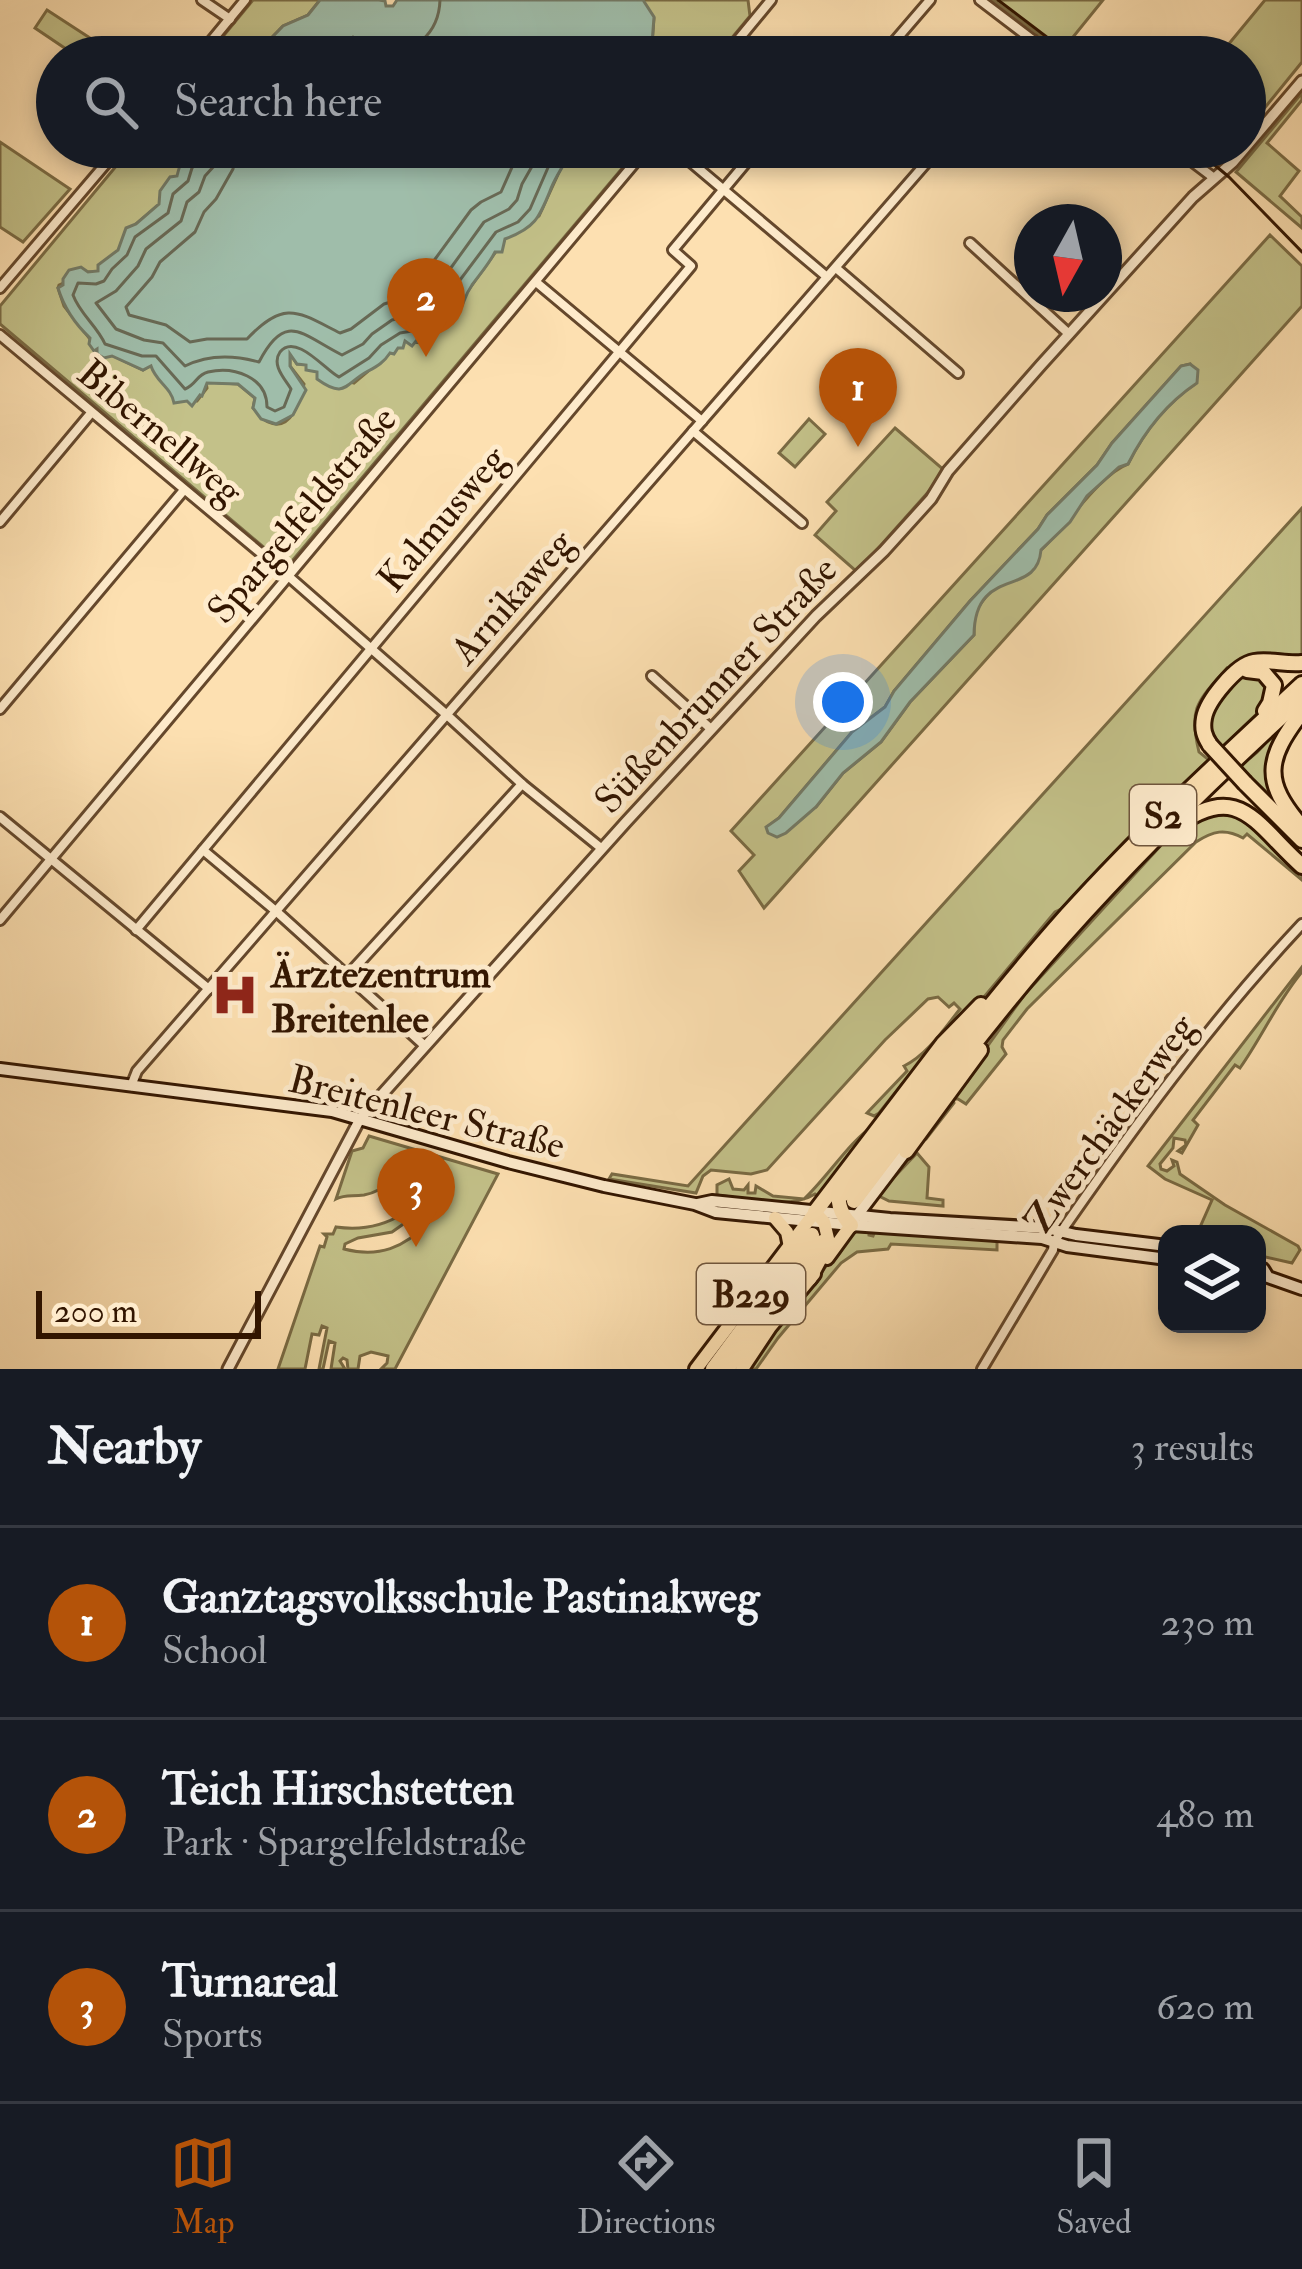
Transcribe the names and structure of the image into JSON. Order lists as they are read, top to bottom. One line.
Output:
{"streets":{"highway":["S2"],"main road":["Breitenleer Straße","B229"],"street":["Bibernellweg","Spargelfeldstraße","Kalmusweg","Arnikaweg","Süßenbrunner Straße","Zwerchäckerweg"]},"crossings":[["Bibernellweg","Spargelfeldstraße"],["Bibernellweg","Kalmusweg"],["Bibernellweg","Arnikaweg"],["Bibernellweg","Süßenbrunner Straße"],["Arnikaweg","Breitenleer Straße"],["Süßenbrunner Straße","Breitenleer Straße"],["S2","Breitenleer Straße"],["S2","B229"],["Breitenleer Straße","Zwerchäckerweg"],["Breitenleer Straße","B229"]],"places":{"hospital":["Ärztezentrum Breitenlee"]},"scale_bar":"200 m","north":"bottom","page":{"search":"Search here","pins":["2","1","3"],"scale":"200 m","heading":["Nearby","3 results"],"list":[{"mark":"1","name":"Ganztagsvolksschule Pastinakweg","note":"School","value":"230 m"},{"mark":"2","name":"Teich Hirschstetten","note":"Park · Spargelfeldstraße","value":"480 m"},{"mark":"3","name":"Turnareal","note":"Sports","value":"620 m"}],"nav":["Map","Directions","Saved"]}}
